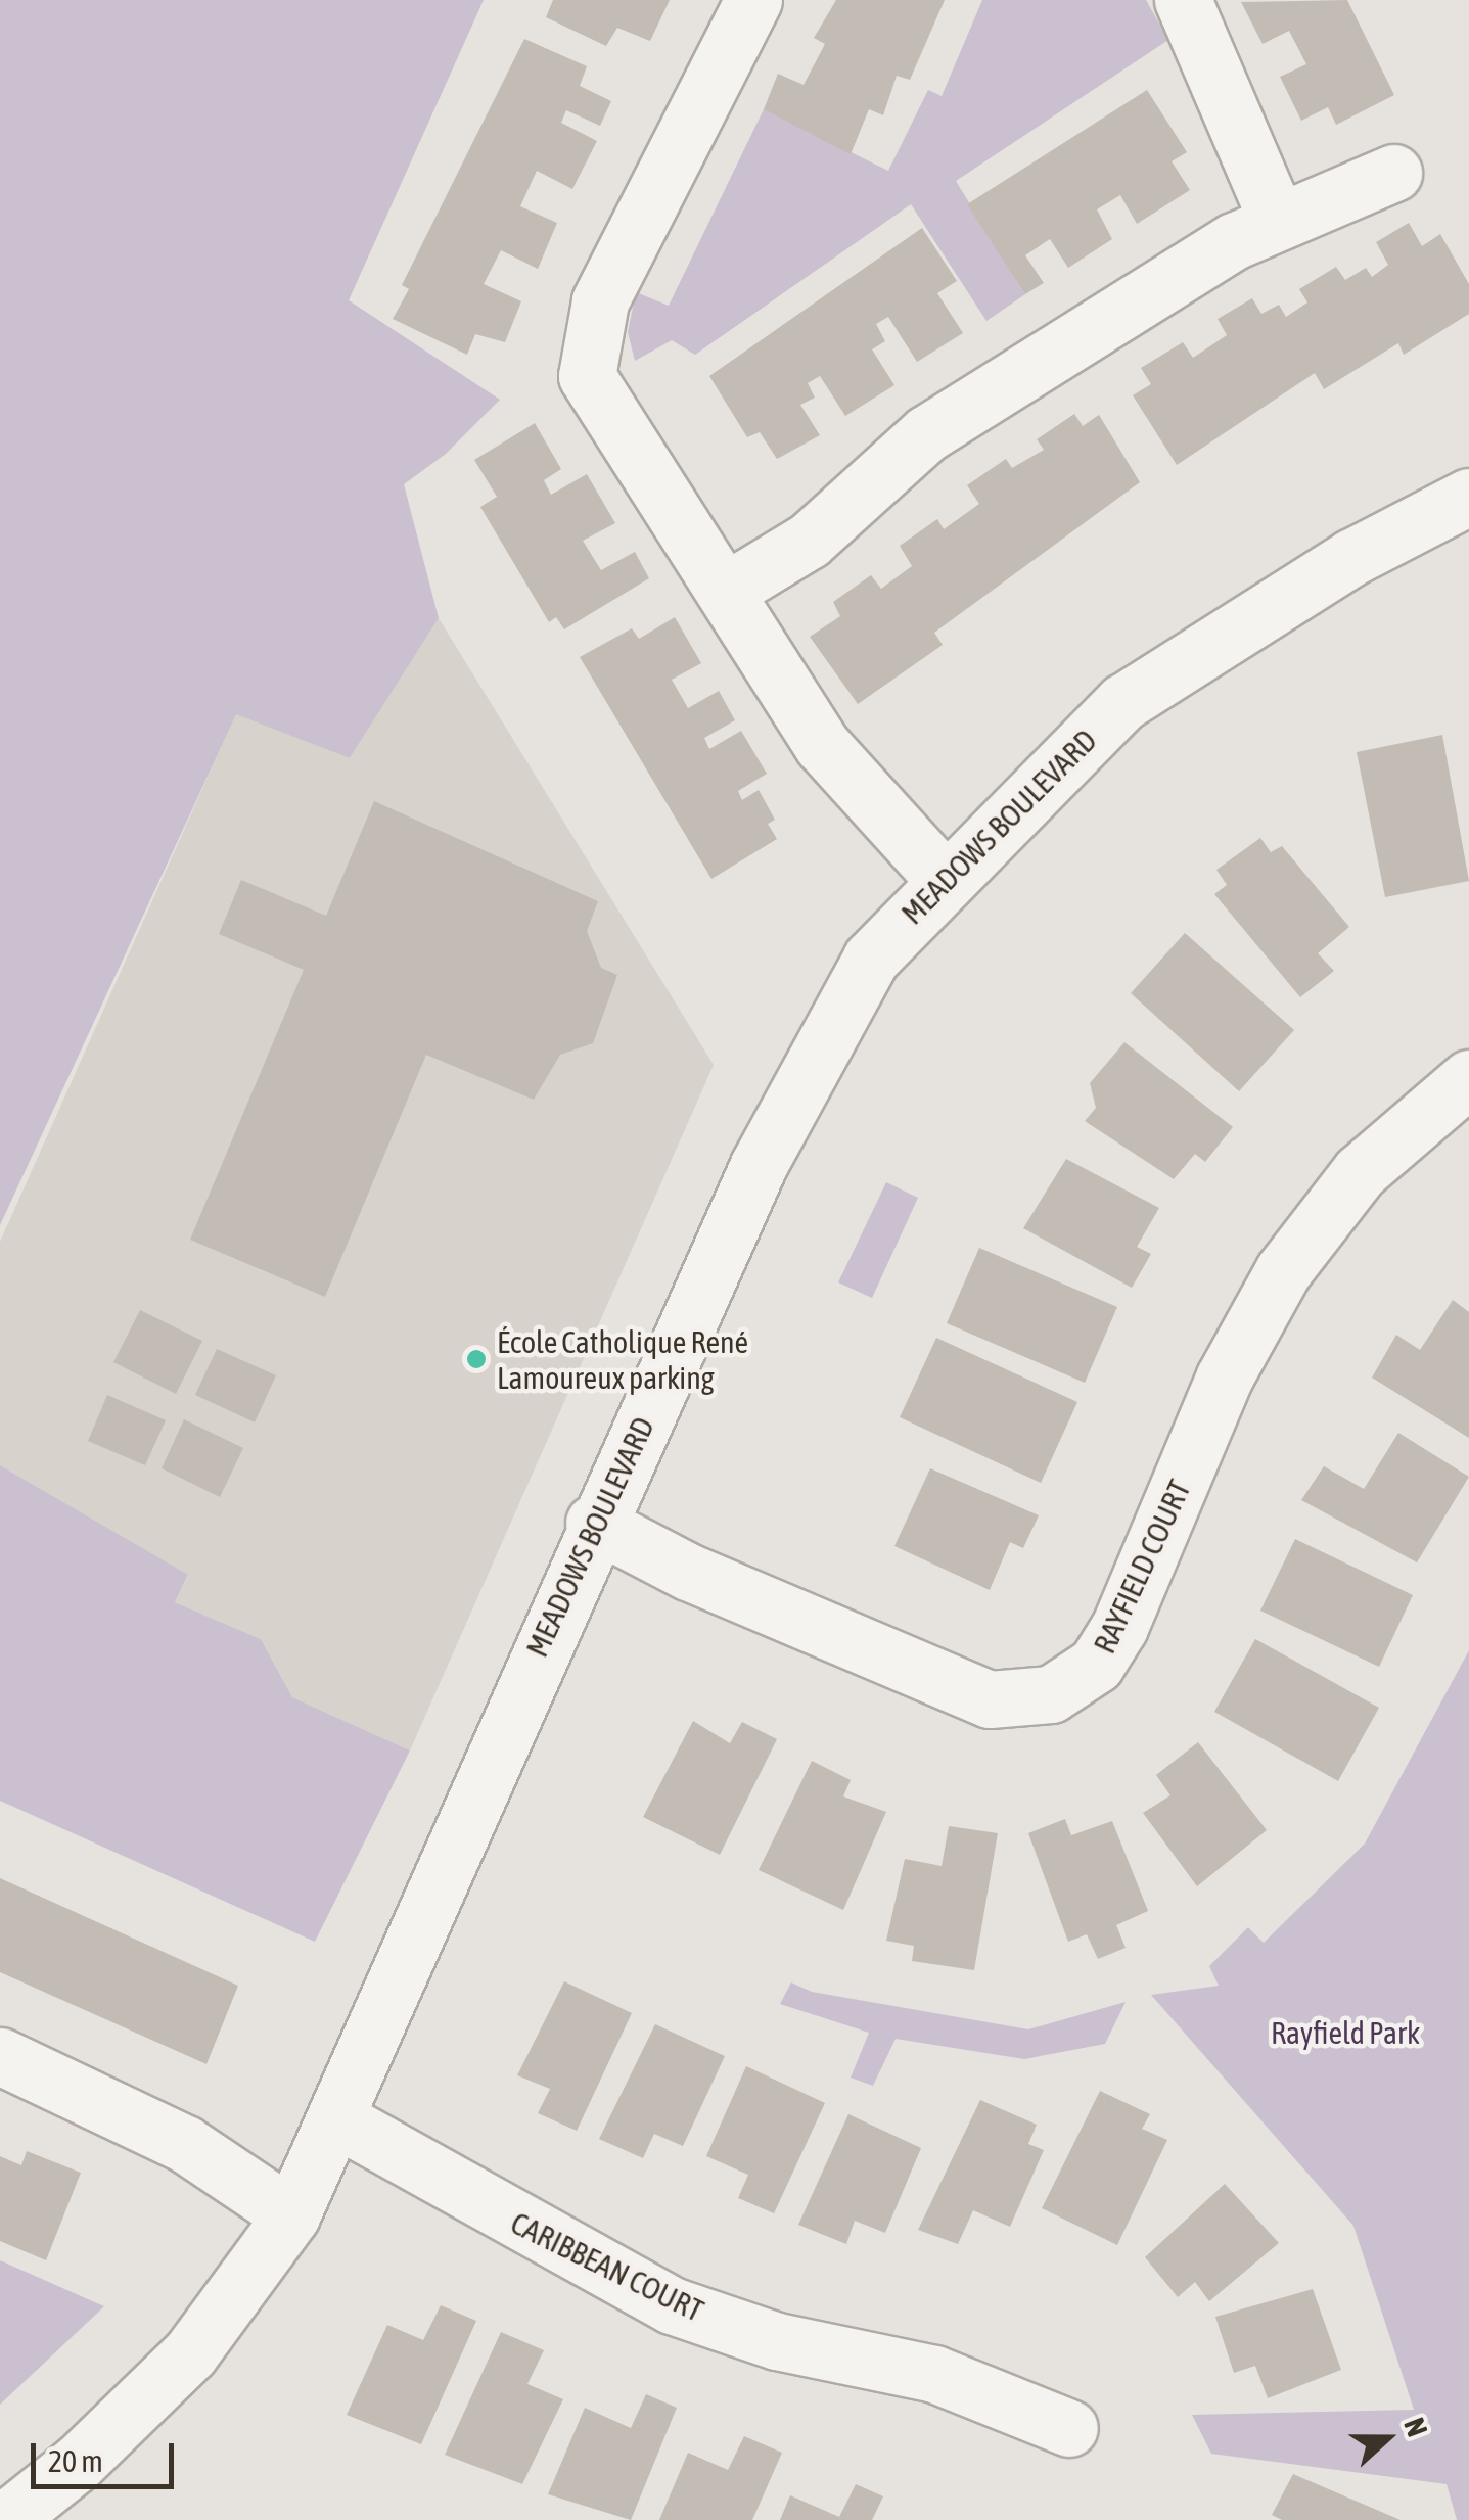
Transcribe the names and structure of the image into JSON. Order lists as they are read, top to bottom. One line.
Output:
{"streets":{"street":["MEADOWS BOULEVARD","RAYFIELD COURT","CARIBBEAN COURT"]},"crossings":[["MEADOWS BOULEVARD","RAYFIELD COURT"],["MEADOWS BOULEVARD","CARIBBEAN COURT"]],"parks":["Rayfield Park"],"places":["École Catholique René Lamoureux parking"],"scale_bar":"20 m","north":"right"}
